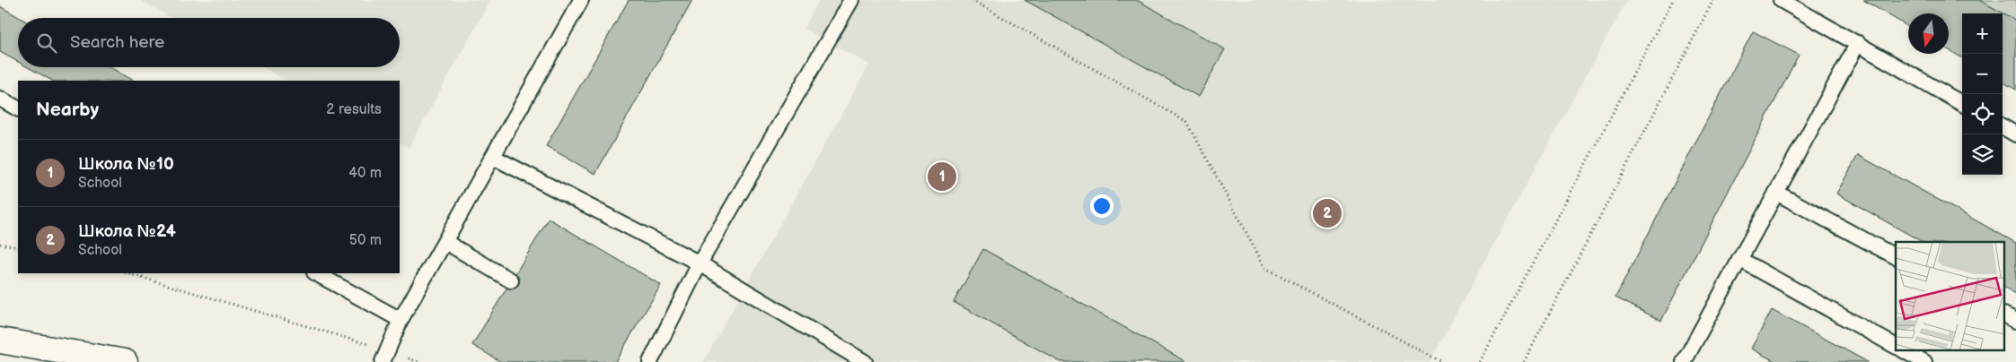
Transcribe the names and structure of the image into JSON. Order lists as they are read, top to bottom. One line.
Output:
{"north":"bottom","page":{"map_buttons":["+","−"],"search":"Search here","heading":["Nearby","2 results"],"list":[{"mark":"1","name":"Школа №10","note":"School","value":"40 m"},{"mark":"2","name":"Школа №24","note":"School","value":"50 m"}],"pins":["1","2"]}}
